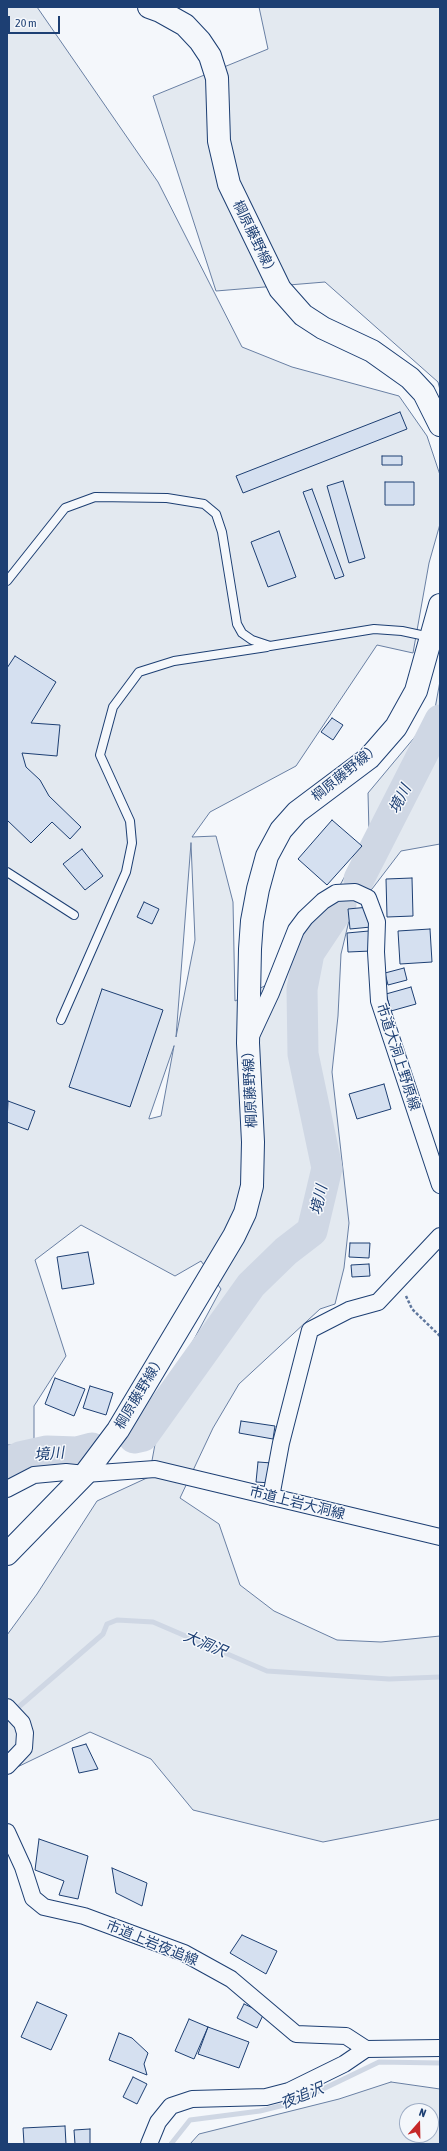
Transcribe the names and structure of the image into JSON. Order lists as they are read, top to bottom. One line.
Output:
{"streets":{"main road":["棡原藤野線）"],"street":["市道大洞上野原線","市道上岩大洞線","市道上岩夜追線"]},"crossings":[["棡原藤野線）","市道大洞上野原線"],["棡原藤野線）","市道上岩大洞線"]],"water":["境川","大洞沢","夜追沢"],"scale_bar":"20 m","north":"top"}
